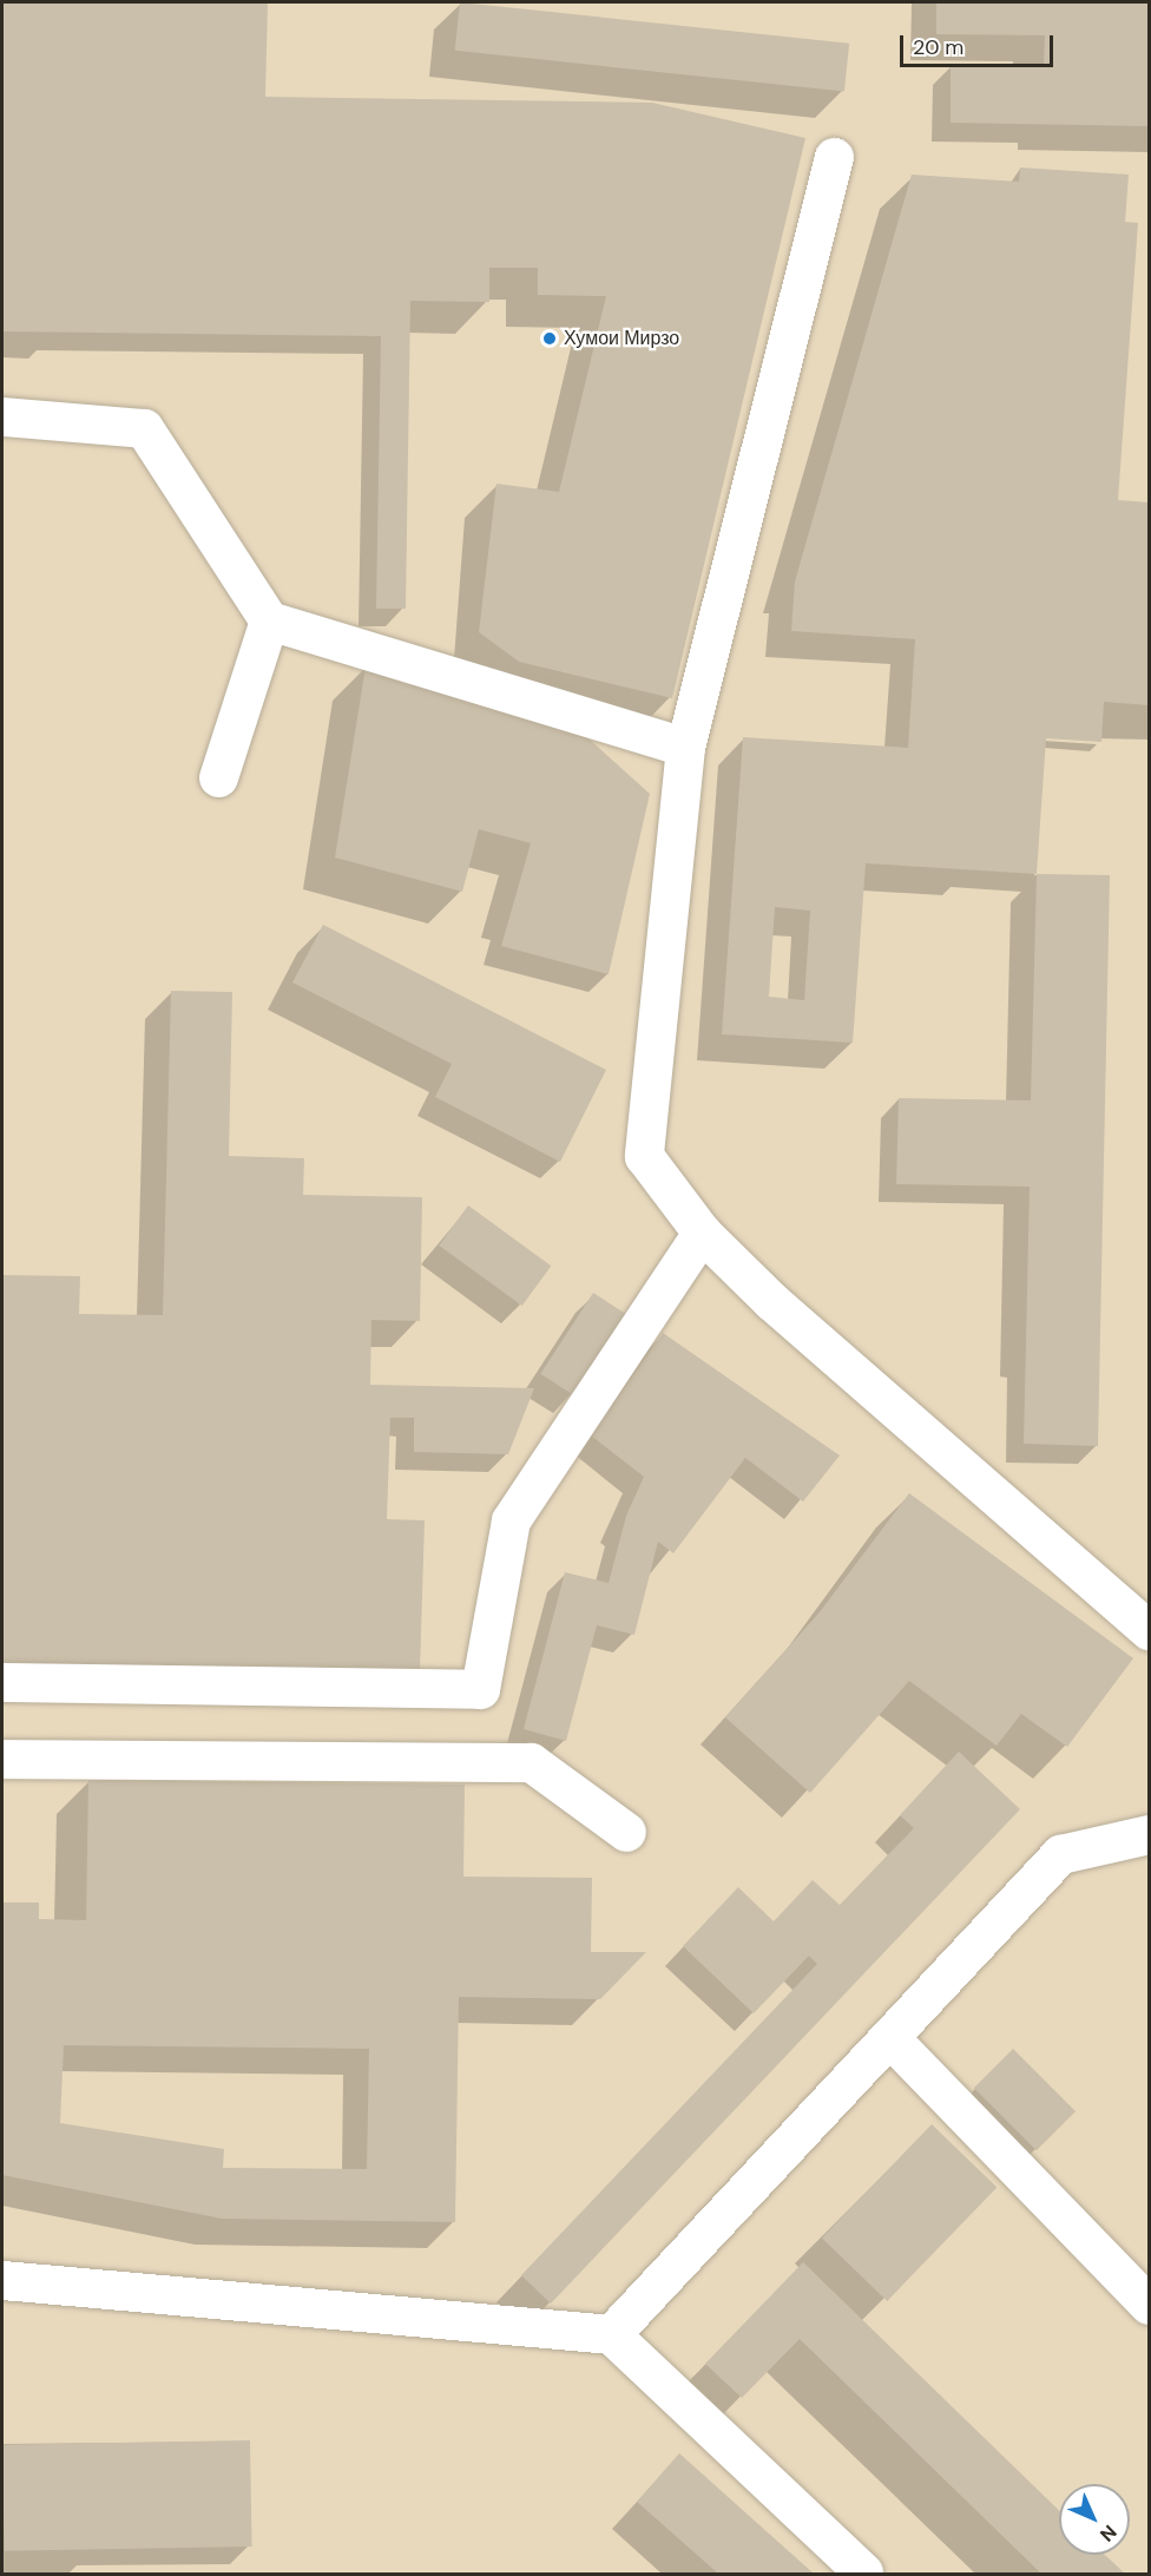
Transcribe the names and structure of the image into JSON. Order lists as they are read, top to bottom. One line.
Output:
{"places":["Хумои Мирзо"],"scale_bar":"20 m","north":"bottom right"}
